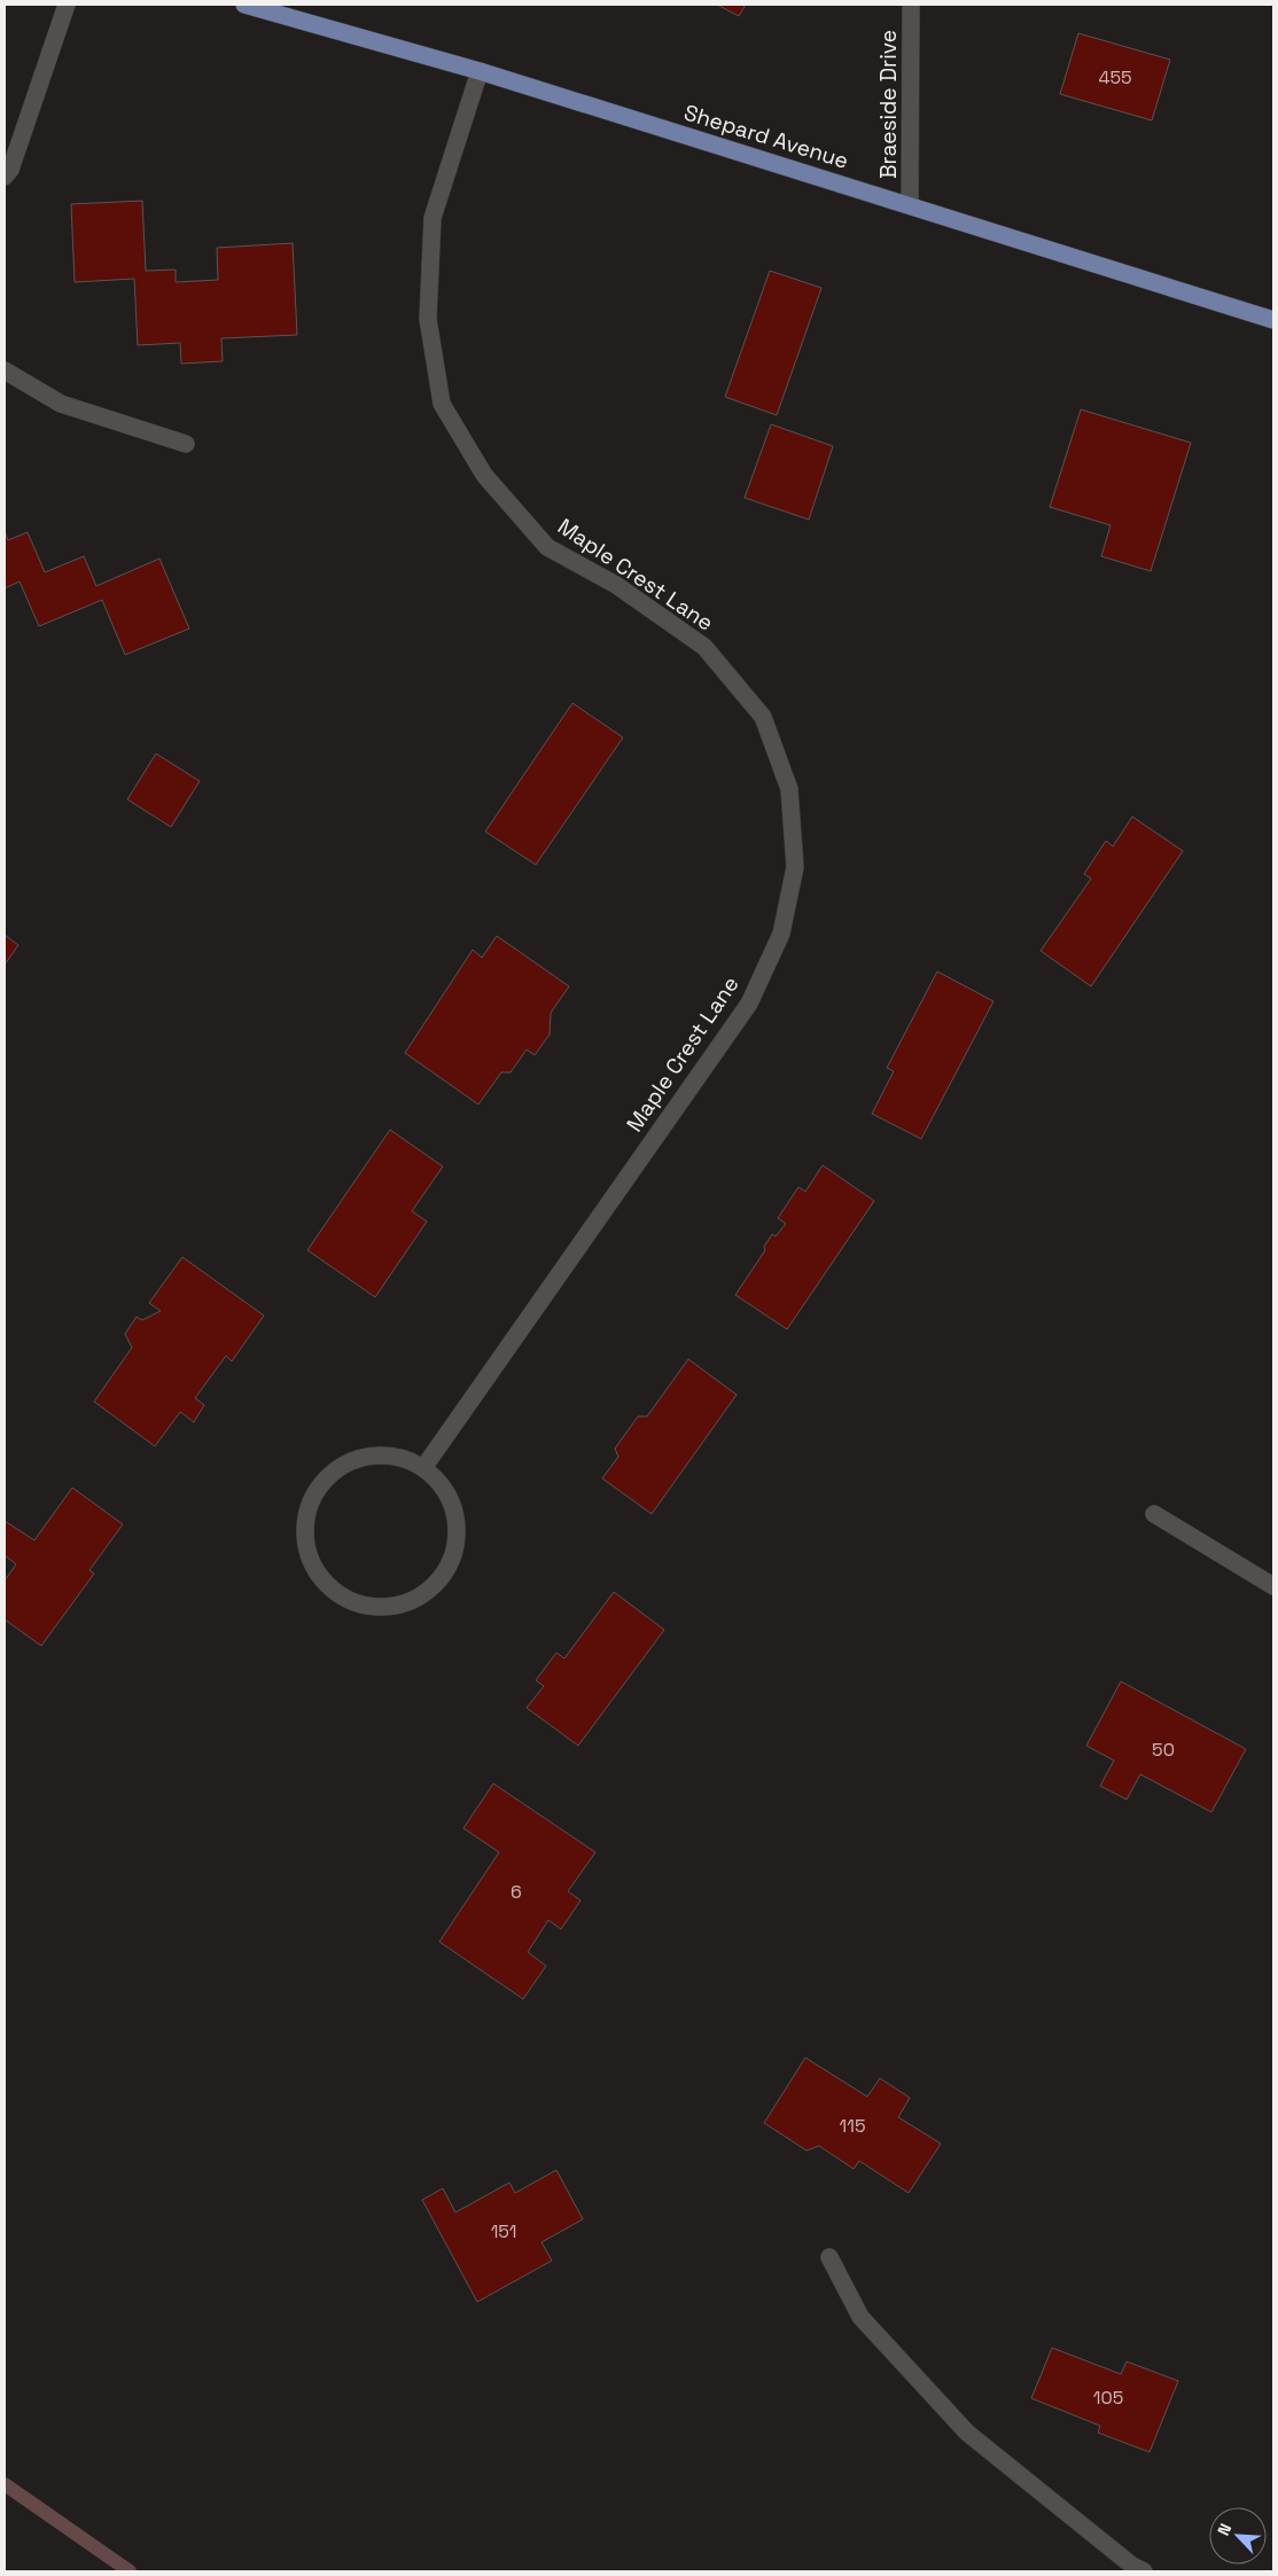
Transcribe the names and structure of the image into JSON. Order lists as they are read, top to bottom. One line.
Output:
{"streets":{"main road":["Shepard Avenue"],"street":["Braeside Drive","Maple Crest Lane"]},"crossings":[["Braeside Drive","Shepard Avenue"],["Shepard Avenue","Maple Crest Lane"]],"house_numbers":["455","50","6","115","151","105"],"north":"top left"}
